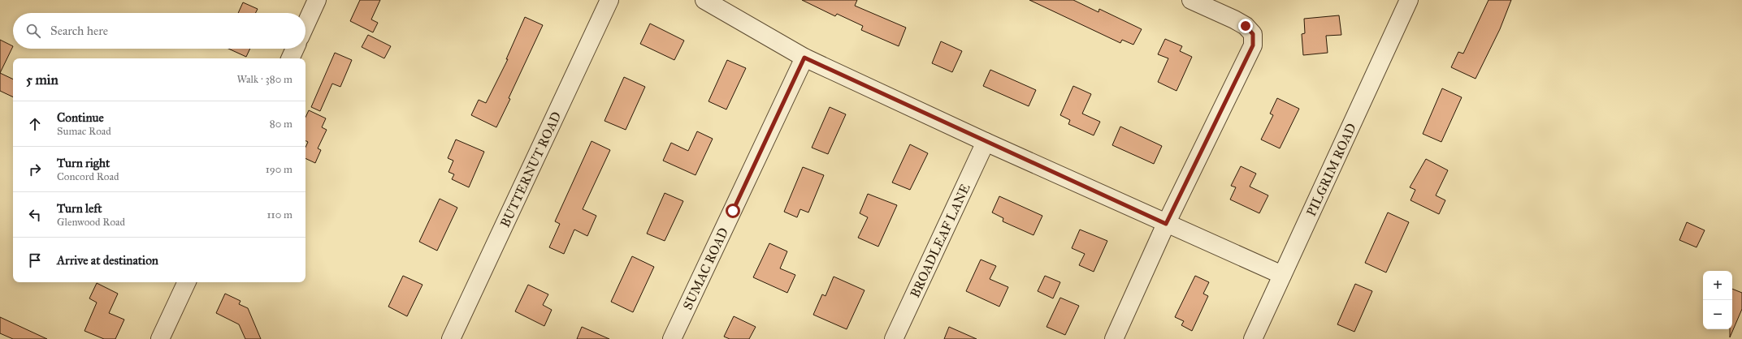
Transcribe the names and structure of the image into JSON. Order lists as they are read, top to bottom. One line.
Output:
{"streets":{"street":["BUTTERNUT ROAD","PILGRIM ROAD","BROADLEAF LANE","SUMAC ROAD"]},"page":{"search":"Search here","heading":["5 min","Walk · 380 m"],"list":[["Continue","Sumac Road","80 m"],["Turn right","Concord Road","190 m"],["Turn left","Glenwood Road","110 m"],"Arrive at destination"],"map_buttons":["+","−"]}}
